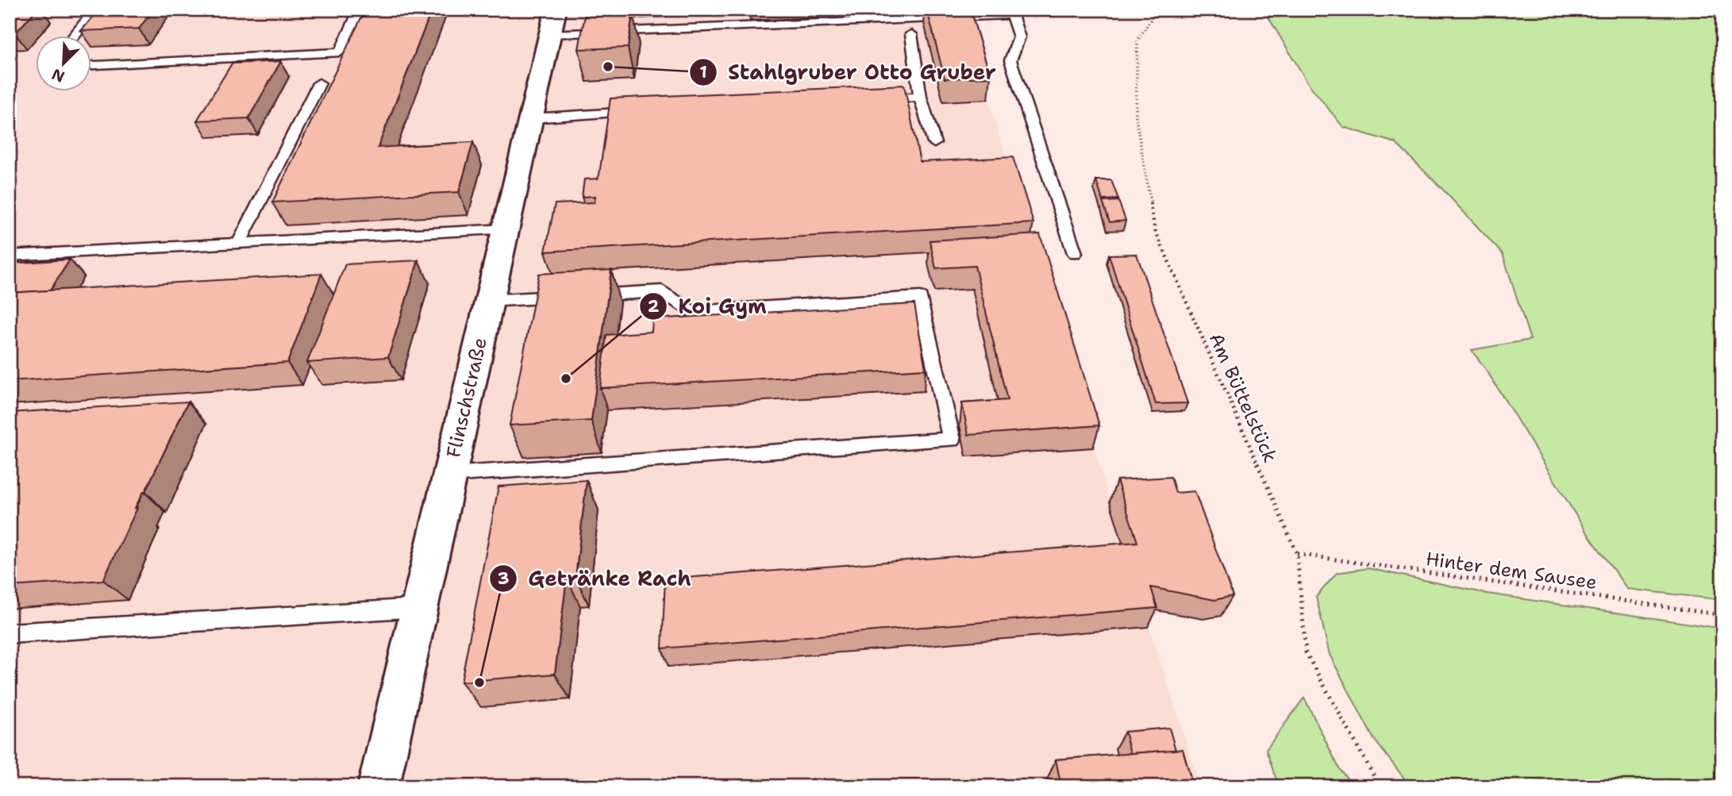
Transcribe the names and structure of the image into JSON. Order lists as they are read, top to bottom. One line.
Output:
{"streets":{"street":["Flinschstraße"],"path":["Am Büttelstück","Hinter dem Sausee"]},"crossings":[["Am Büttelstück","Hinter dem Sausee"]],"places":["Stahlgruber Otto Gruber","Koi Gym","Getränke Rach"],"north":"bottom left"}
